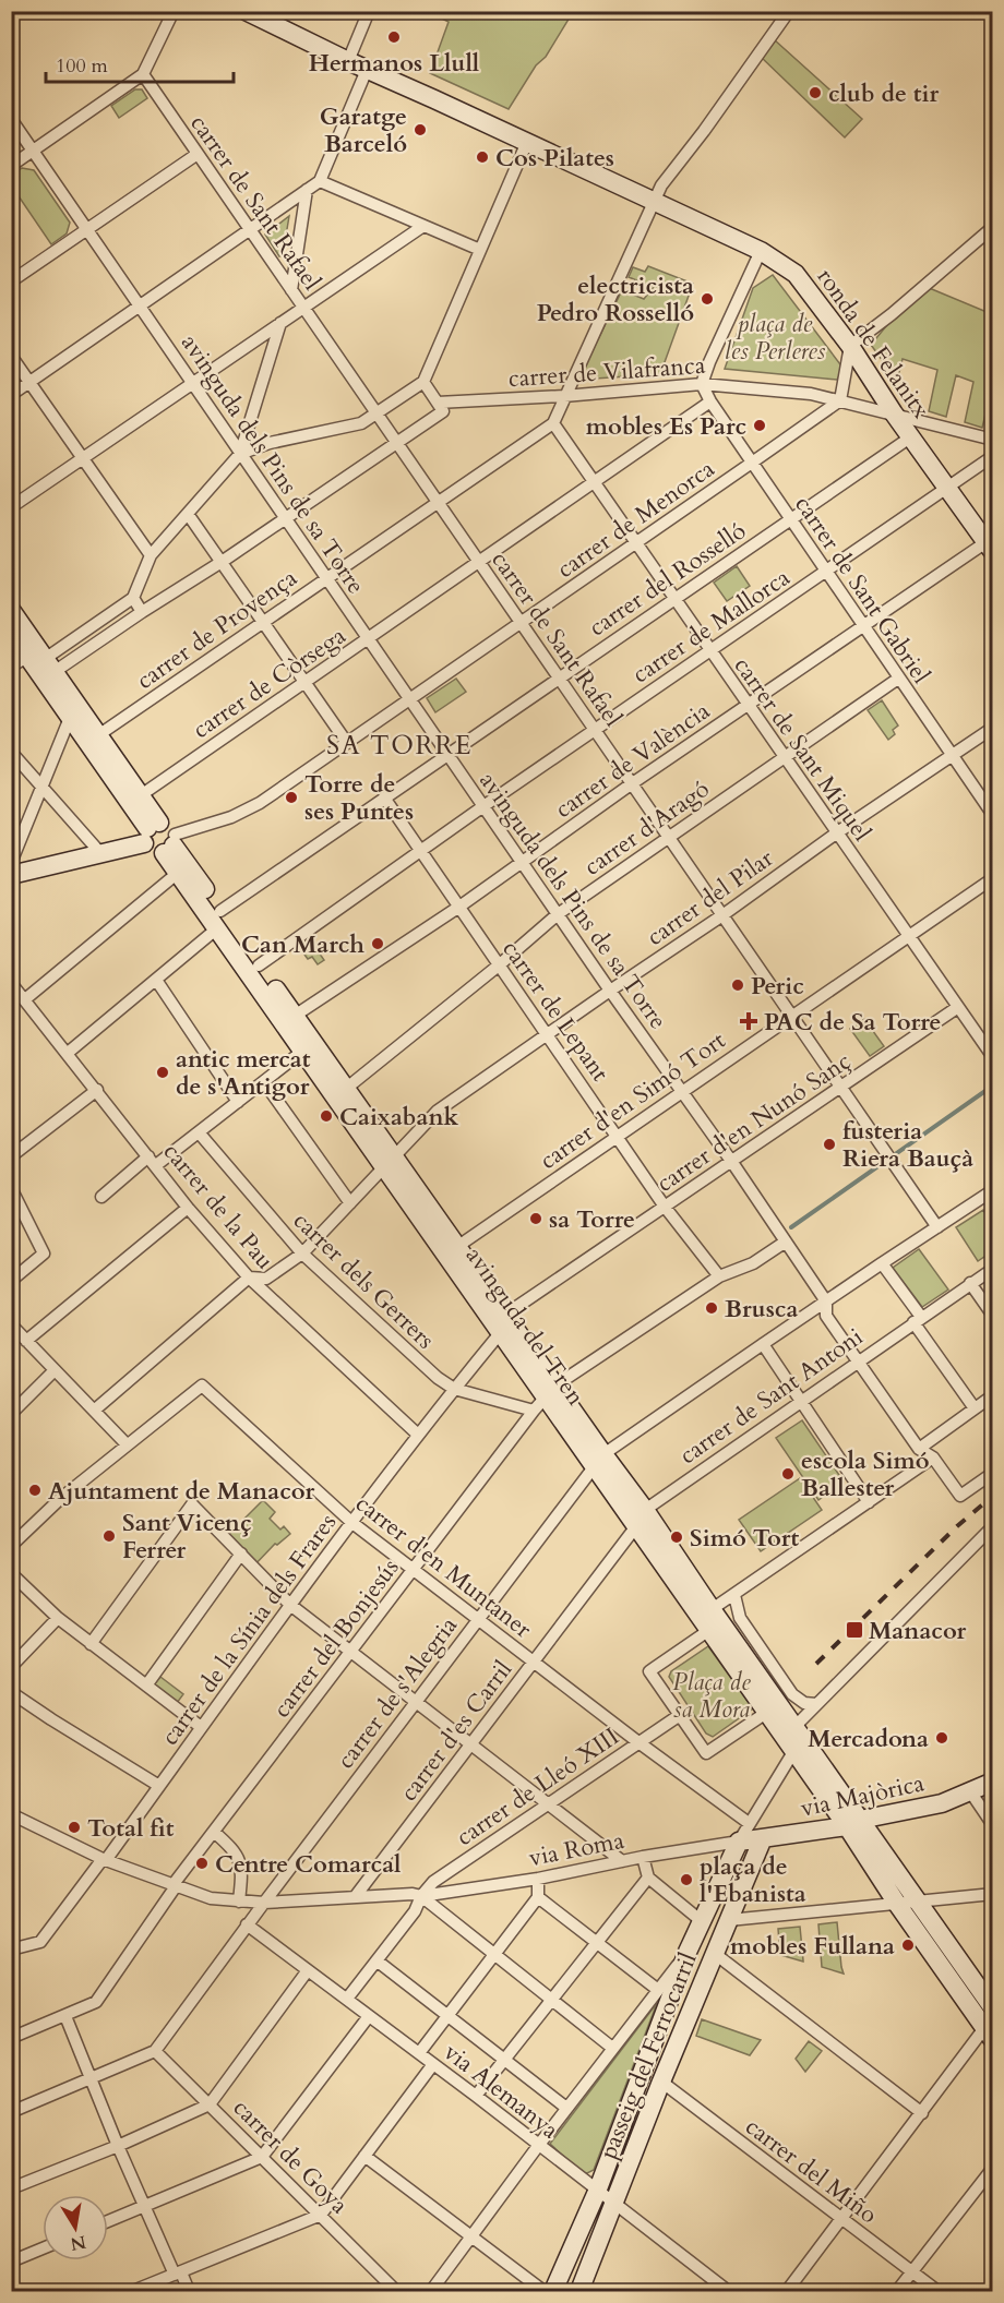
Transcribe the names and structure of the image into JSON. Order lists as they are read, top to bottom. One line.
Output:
{"streets":{"main road":["ronda de Felanitx","avinguda del Tren","via Majòrica","passeig del Ferrocarril"],"street":["carrer de Sant Rafael","carrer de Vilafranca","avinguda dels Pins de sa Torre","carrer de Menorca","carrer del Rosselló","carrer de Sant Gabriel","carrer de Mallorca","carrer de Provença","carrer de Còrsega","carrer de Sant Miquel","carrer de València","carrer d'Aragó","carrer del Pilar","carrer de Lepant","carrer d'en Simó Tort","carrer d'en Nunó Sanç","carrer de la Pau","carrer dels Gerrers","carrer de Sant Antoni","carrer d'en Muntaner","carrer de la Sínia dels Frares","carrer del Bonjesús","carrer de s'Alegria","carrer d'es Carril","carrer de Lleó XIII","via Roma","via Alemanya","carrer de Goya","carrer del Miño"]},"crossings":[["carrer de Sant Rafael","carrer de Menorca"],["carrer de Sant Rafael","carrer del Rosselló"],["carrer de Sant Rafael","carrer de Mallorca"],["carrer de Sant Rafael","carrer de Provença"],["carrer de Sant Rafael","carrer de Còrsega"],["carrer de Sant Rafael","carrer de València"],["carrer de Sant Rafael","carrer d'Aragó"],["carrer de Sant Rafael","carrer del Pilar"],["carrer de Sant Rafael","carrer d'en Simó Tort"],["carrer de Sant Rafael","carrer d'en Nunó Sanç"],["carrer de Sant Rafael","carrer de s'Alegria"],["ronda de Felanitx","carrer de Vilafranca"],["ronda de Felanitx","carrer del Rosselló"],["ronda de Felanitx","carrer de Mallorca"],["ronda de Felanitx","carrer de València"],["carrer de Vilafranca","carrer de Menorca"],["carrer de Vilafranca","carrer de Sant Gabriel"],["avinguda dels Pins de sa Torre","carrer de Menorca"],["avinguda dels Pins de sa Torre","carrer del Rosselló"],["avinguda dels Pins de sa Torre","carrer de Mallorca"],["avinguda dels Pins de sa Torre","carrer de Provença"],["avinguda dels Pins de sa Torre","carrer de Còrsega"],["avinguda dels Pins de sa Torre","carrer de València"],["avinguda dels Pins de sa Torre","carrer d'Aragó"],["avinguda dels Pins de sa Torre","carrer del Pilar"],["avinguda dels Pins de sa Torre","carrer d'en Simó Tort"],["avinguda dels Pins de sa Torre","carrer d'en Nunó Sanç"],["avinguda dels Pins de sa Torre","carrer de Sant Antoni"],["avinguda dels Pins de sa Torre","carrer del Bonjesús"],["avinguda dels Pins de sa Torre","carrer de s'Alegria"],["carrer de Menorca","carrer de Sant Gabriel"],["carrer de Menorca","carrer de Sant Miquel"],["carrer de Menorca","avinguda del Tren"],["carrer del Rosselló","carrer de Sant Gabriel"],["carrer del Rosselló","carrer de Sant Miquel"],["carrer del Rosselló","carrer de Lepant"],["carrer del Rosselló","carrer de la Pau"],["carrer del Rosselló","avinguda del Tren"],["carrer de Sant Gabriel","carrer de Mallorca"],["carrer de Sant Gabriel","carrer de Còrsega"],["carrer de Sant Gabriel","carrer de València"],["carrer de Sant Gabriel","carrer d'Aragó"],["carrer de Sant Gabriel","carrer del Pilar"],["carrer de Mallorca","carrer de Sant Miquel"],["carrer de Mallorca","carrer de Lepant"],["carrer de Mallorca","avinguda del Tren"],["carrer de Provença","carrer de Sant Miquel"],["carrer de Còrsega","carrer de Sant Miquel"],["carrer de Sant Miquel","carrer de València"],["carrer de Sant Miquel","carrer d'Aragó"],["carrer de Sant Miquel","carrer del Pilar"],["carrer de Sant Miquel","carrer d'en Simó Tort"],["carrer de Sant Miquel","carrer d'en Nunó Sanç"],["carrer de València","carrer de Lepant"],["carrer de València","avinguda del Tren"],["carrer d'Aragó","carrer de Lepant"],["carrer d'Aragó","avinguda del Tren"],["carrer del Pilar","carrer de Lepant"],["carrer del Pilar","carrer de la Pau"],["carrer del Pilar","carrer dels Gerrers"],["carrer del Pilar","avinguda del Tren"],["carrer de Lepant","carrer d'en Simó Tort"],["carrer de Lepant","carrer d'en Nunó Sanç"],["carrer de Lepant","carrer del Bonjesús"],["carrer d'en Simó Tort","avinguda del Tren"],["carrer d'en Nunó Sanç","avinguda del Tren"],["carrer d'en Nunó Sanç","carrer de la Sínia dels Frares"],["carrer de la Pau","carrer de la Sínia dels Frares"],["carrer dels Gerrers","avinguda del Tren"],["carrer dels Gerrers","carrer de la Sínia dels Frares"],["carrer dels Gerrers","carrer del Bonjesús"],["avinguda del Tren","carrer de Sant Antoni"],["avinguda del Tren","carrer de la Sínia dels Frares"],["avinguda del Tren","carrer del Bonjesús"],["avinguda del Tren","carrer de s'Alegria"],["avinguda del Tren","carrer d'es Carril"],["carrer de Sant Antoni","carrer d'es Carril"],["carrer d'en Muntaner","carrer de la Sínia dels Frares"],["carrer d'en Muntaner","carrer del Bonjesús"],["carrer d'en Muntaner","carrer de s'Alegria"],["carrer d'en Muntaner","carrer d'es Carril"],["carrer d'en Muntaner","carrer de Lleó XIII"],["carrer de la Sínia dels Frares","via Roma"],["carrer del Bonjesús","via Roma"],["carrer de s'Alegria","via Roma"],["carrer de s'Alegria","via Alemanya"],["carrer de s'Alegria","carrer de Goya"],["carrer d'es Carril","via Roma"],["carrer de Lleó XIII","via Roma"],["carrer de Lleó XIII","via Alemanya"],["via Majòrica","via Roma"],["via Majòrica","passeig del Ferrocarril"],["via Roma","passeig del Ferrocarril"],["passeig del Ferrocarril","via Alemanya"],["passeig del Ferrocarril","carrer del Miño"]],"districts":["SA TORRE"],"parks":["plaça de les Perleres","Plaça de sa Mora"],"places":{"other":["Hermanos Llull","club de tir","Garatge Barceló","Cos Pilates","electricista Pedro Rosselló","mobles Es Parc","Torre de ses Puntes","Can March","Peric","antic mercat de s'Antigor","Caixabank","fusteria Riera Bauçà","sa Torre","Brusca","escola Simó Ballester","Ajuntament de Manacor","Sant Vicenç Ferrer","Simó Tort","Mercadona","Total fit","Centre Comarcal","plaça de l'Ebanista","mobles Fullana"],"health":["PAC de Sa Torre"],"transit":["Manacor"]},"scale_bar":"100 m","north":"bottom"}
